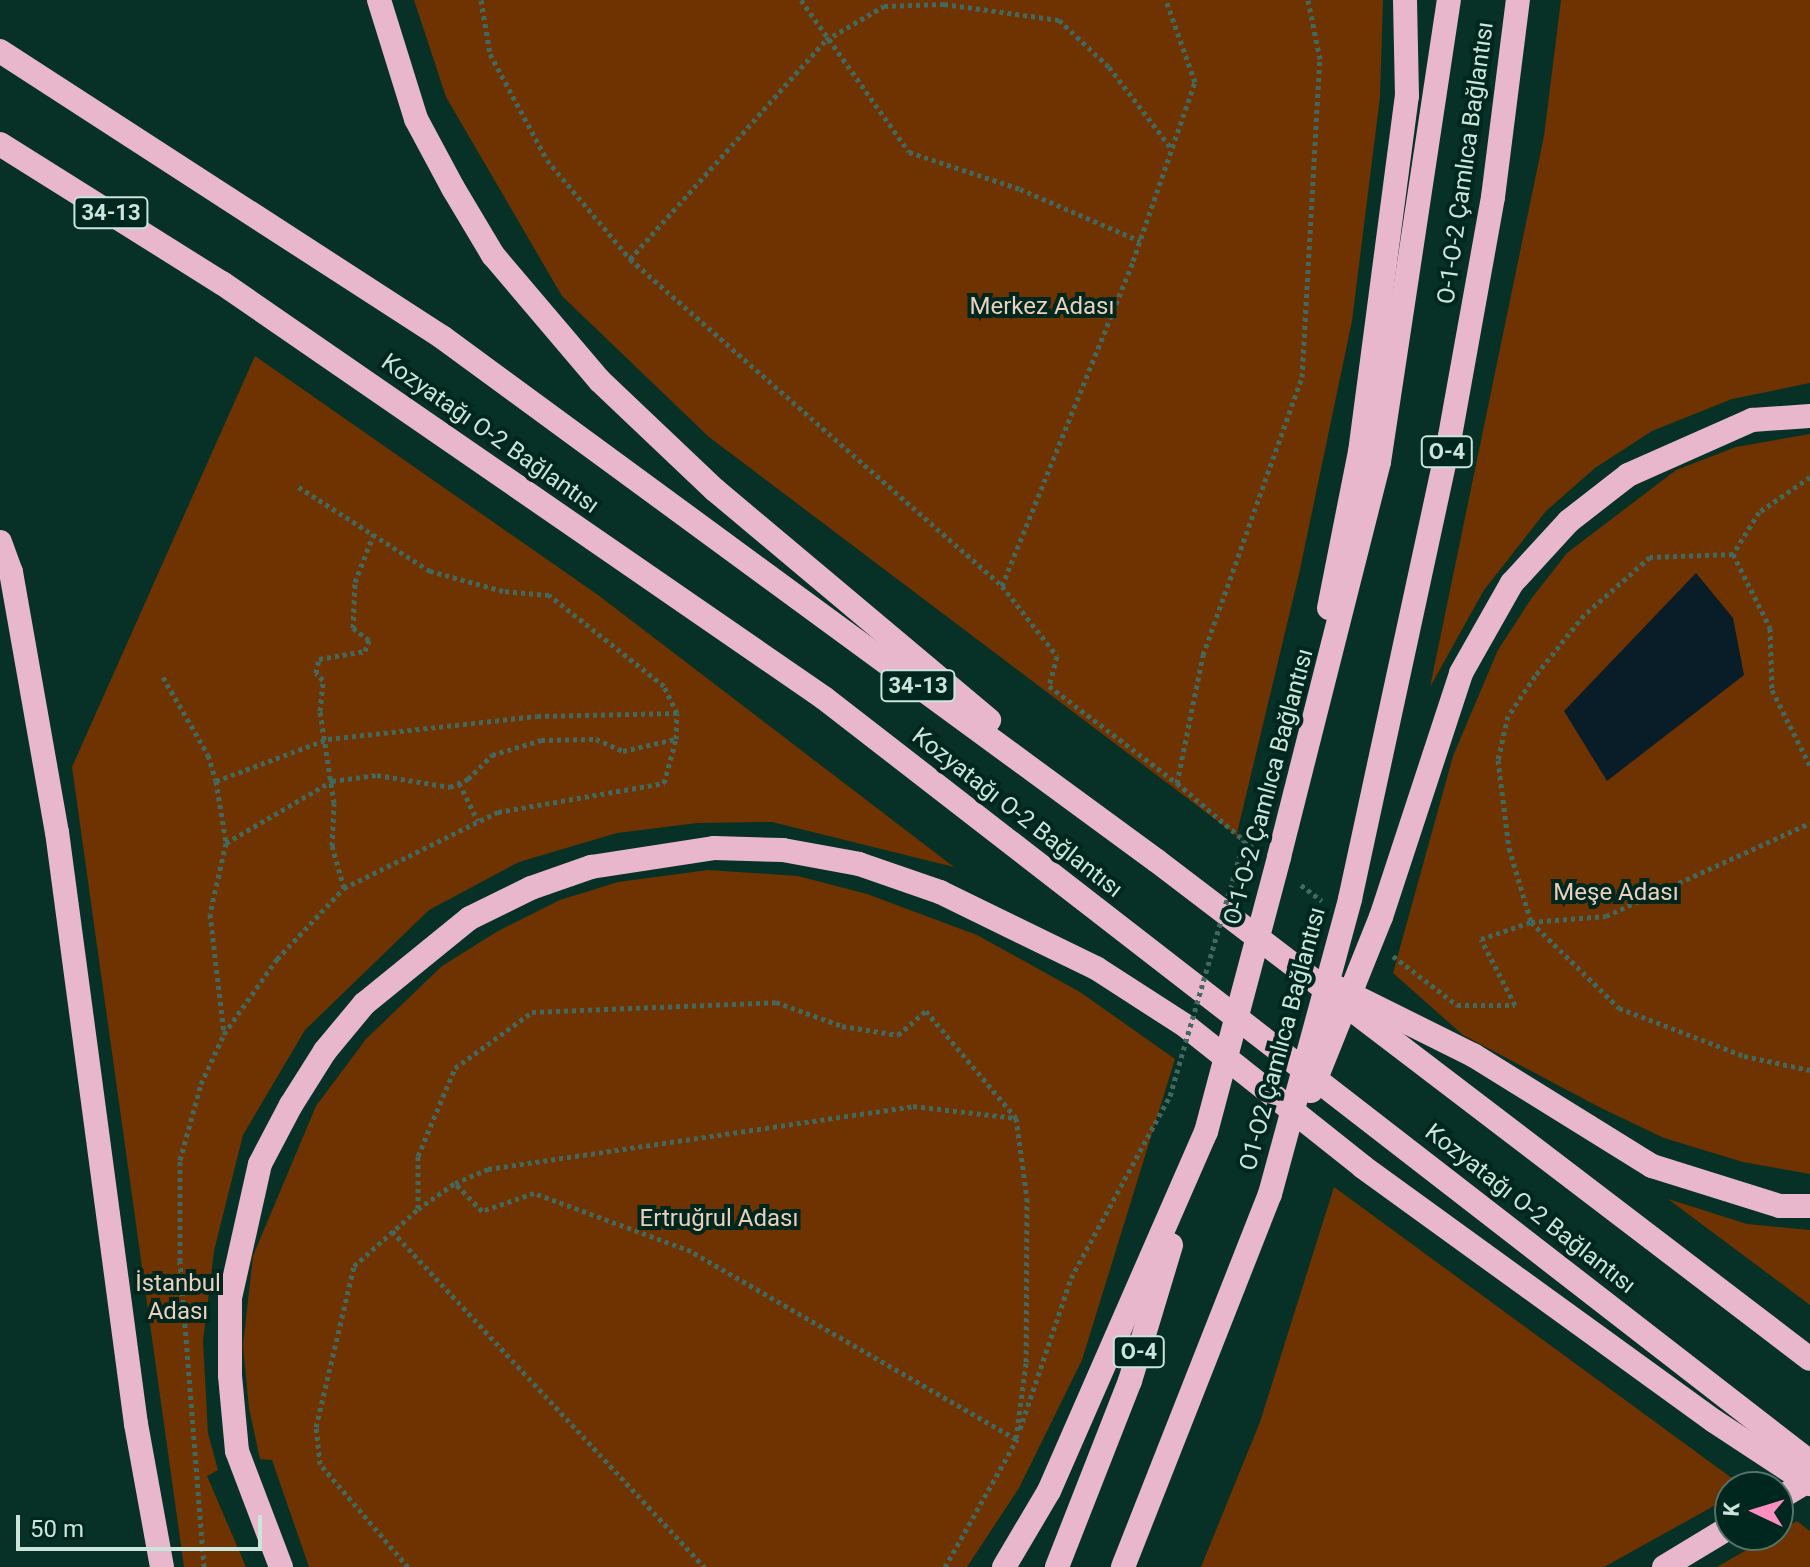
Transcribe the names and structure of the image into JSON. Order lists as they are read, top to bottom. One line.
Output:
{"streets":{"highway":["O-1-O-2 Çamlıca Bağlantısı","34-13","Kozyatağı O-2 Bağlantısı","O-4","O1-O2 Çamlıca Bağlantısı"]},"crossings":[["O-1-O-2 Çamlıca Bağlantısı","O1-O2 Çamlıca Bağlantısı"],["O-4","O1-O2 Çamlıca Bağlantısı"]],"parks":["Merkez Adası","Meşe Adası","Ertruğrul Adası","İstanbul Adası"],"scale_bar":"50 m","north":"left"}
